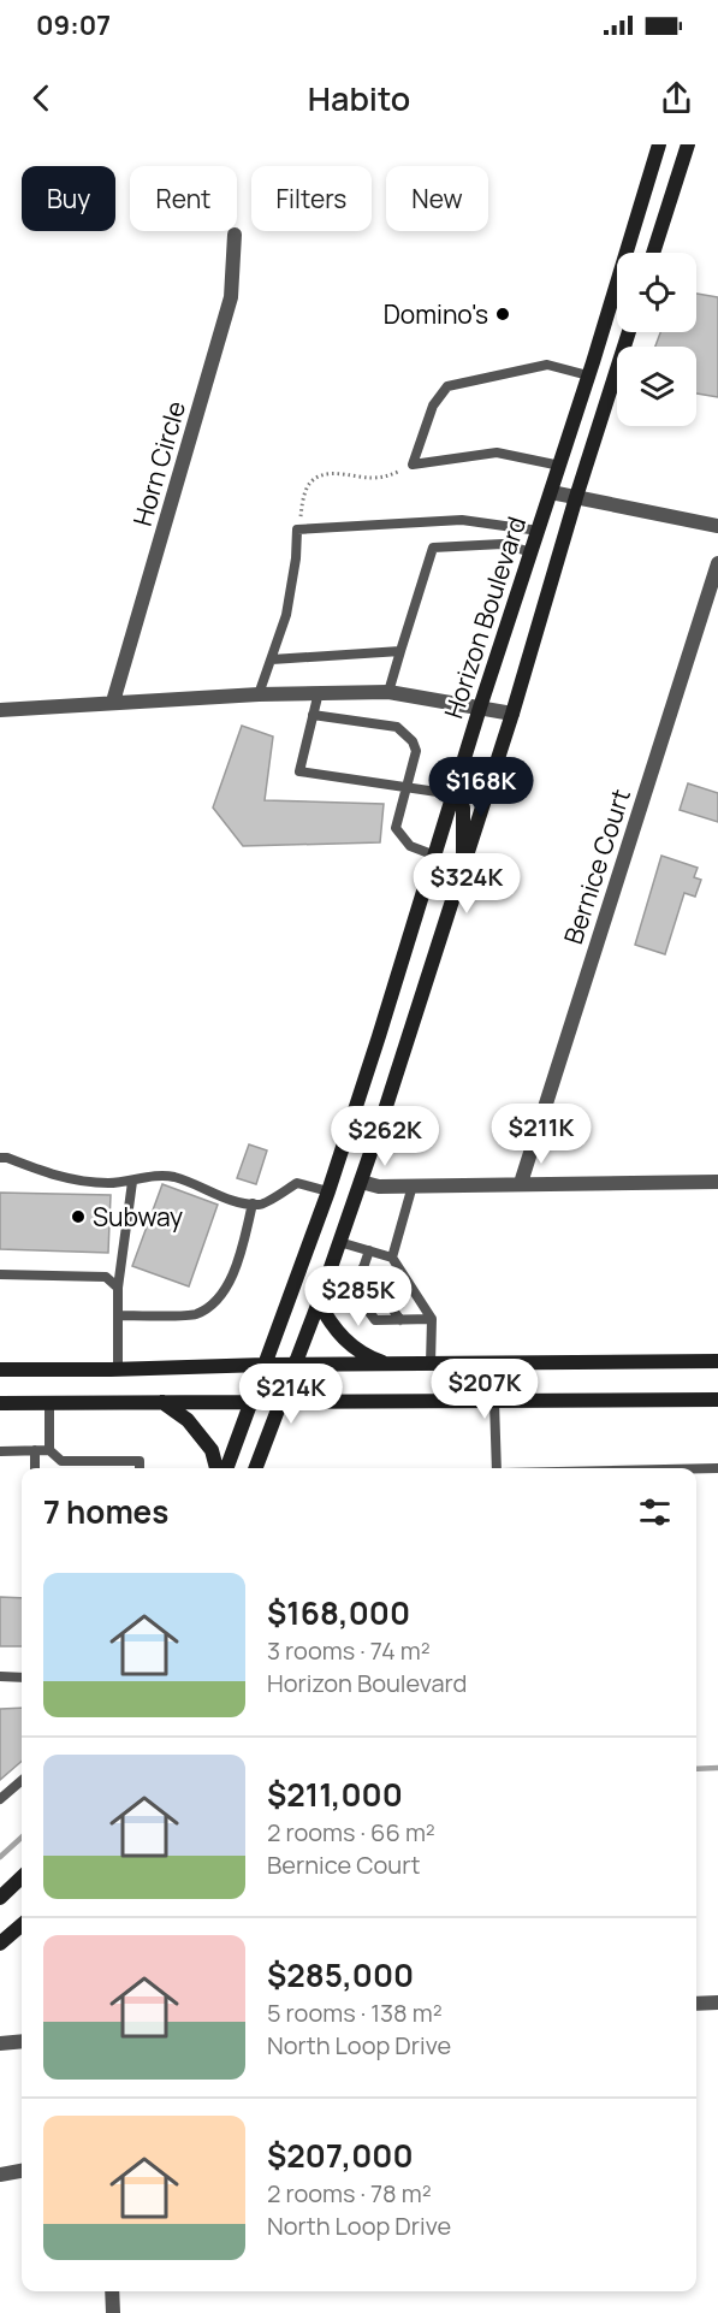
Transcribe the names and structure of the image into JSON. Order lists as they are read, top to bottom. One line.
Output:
{"streets":{"main road":["Horizon Boulevard"],"street":["Horn Circle","Bernice Court"]},"places":["Domino's","Subway"],"page":{"status":"09:07","header":"Habito","chip":["Buy","Rent","Filters","New"],"price":["$168K","$324K","$211K","$262K","$285K","$207K","$214K"],"heading":"7 homes","list":[{"name":"$168,000","note":"3 rooms · 74 m² · Horizon Boulevard"},{"name":"$211,000","note":"2 rooms · 66 m² · Bernice Court"},{"name":"$285,000","note":"5 rooms · 138 m² · North Loop Drive"},{"name":"$207,000","note":"2 rooms · 78 m² · North Loop Drive"}]}}
